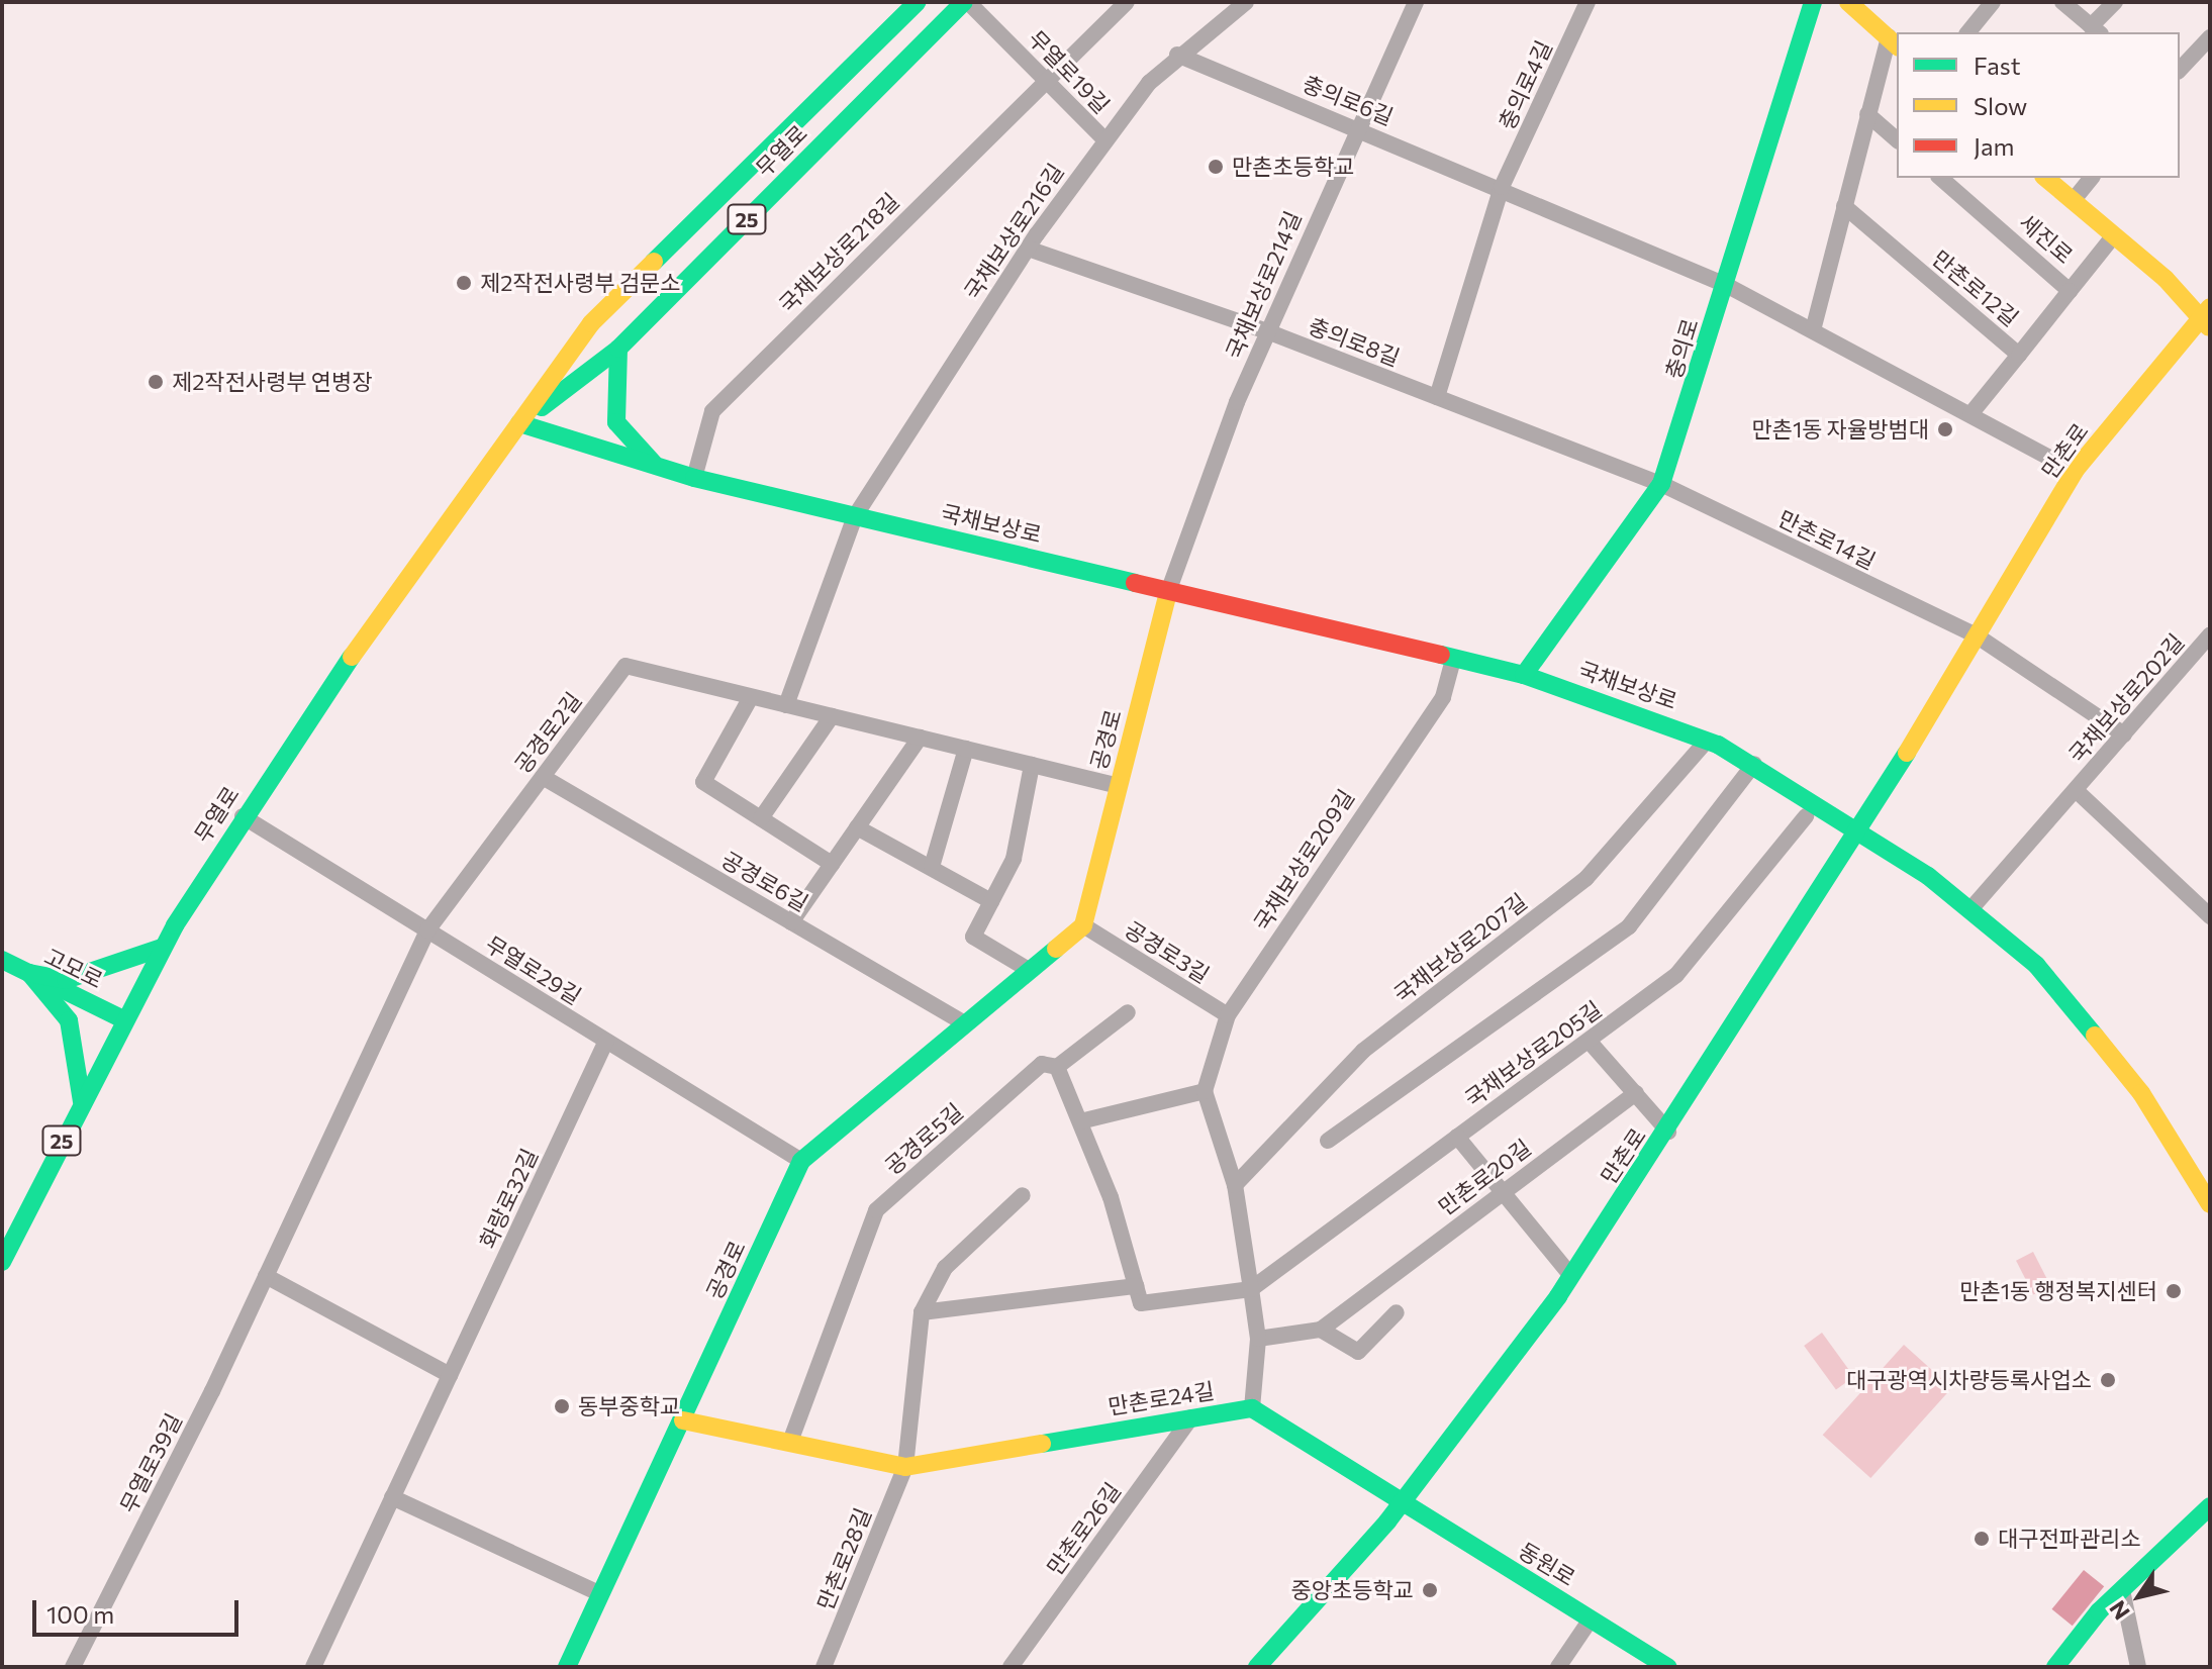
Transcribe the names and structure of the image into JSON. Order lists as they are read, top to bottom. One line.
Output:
{"streets":{"main road":["무열로","25","세진로","충의로","만촌로","국채보상로","공경로","고모로","만촌로24길","동원로"],"street":["무열로19길","충의로4길","충의로6길","국채보상로216길","국채보상로218길","국채보상로214길","만촌로12길","충의로8길","만촌로14길","국채보상로202길","공경로2길","국채보상로209길","공경로6길","국채보상로207길","공경로3길","무열로29길","국채보상로205길","공경로5길","만촌로20길","화랑로32길","무열로39길","만촌로26길","만촌로28길"]},"crossings":[["무열로19길","무열로"],["무열로19길","국채보상로216길"],["무열로19길","국채보상로218길"],["충의로4길","충의로6길"],["충의로6길","국채보상로216길"],["충의로6길","국채보상로214길"],["충의로6길","충의로"],["무열로","국채보상로"],["무열로","고모로"],["무열로","무열로29길"],["국채보상로216길","충의로8길"],["국채보상로216길","국채보상로"],["세진로","만촌로"],["국채보상로218길","국채보상로"],["국채보상로214길","충의로8길"],["국채보상로214길","국채보상로"],["국채보상로214길","공경로"],["충의로8길","충의로"],["충의로8길","만촌로14길"],["충의로","국채보상로"],["충의로","만촌로14길"],["만촌로","국채보상로"],["만촌로","만촌로14길"],["만촌로","동원로"],["국채보상로","국채보상로202길"],["국채보상로","공경로"],["국채보상로","국채보상로209길"],["국채보상로","국채보상로207길"],["공경로2길","공경로"],["공경로2길","공경로6길"],["공경로2길","무열로29길"],["공경로2길","무열로39길"],["공경로","공경로6길"],["공경로","공경로3길"],["공경로","무열로29길"],["공경로","만촌로24길"],["국채보상로209길","공경로3길"],["무열로29길","화랑로32길"],["무열로29길","무열로39길"],["공경로5길","만촌로24길"],["만촌로24길","만촌로26길"],["만촌로24길","만촌로28길"]],"places":["만촌초등학교","제2작전사령부 검문소","제2작전사령부 연병장","만촌1동 자율방범대","만촌1동 행정복지센터","대구광역시차량등록사업소","동부중학교","대구전파관리소","중앙초등학교"],"legend":["Fast","Slow","Jam"],"scale_bar":"100 m","north":"bottom left"}
